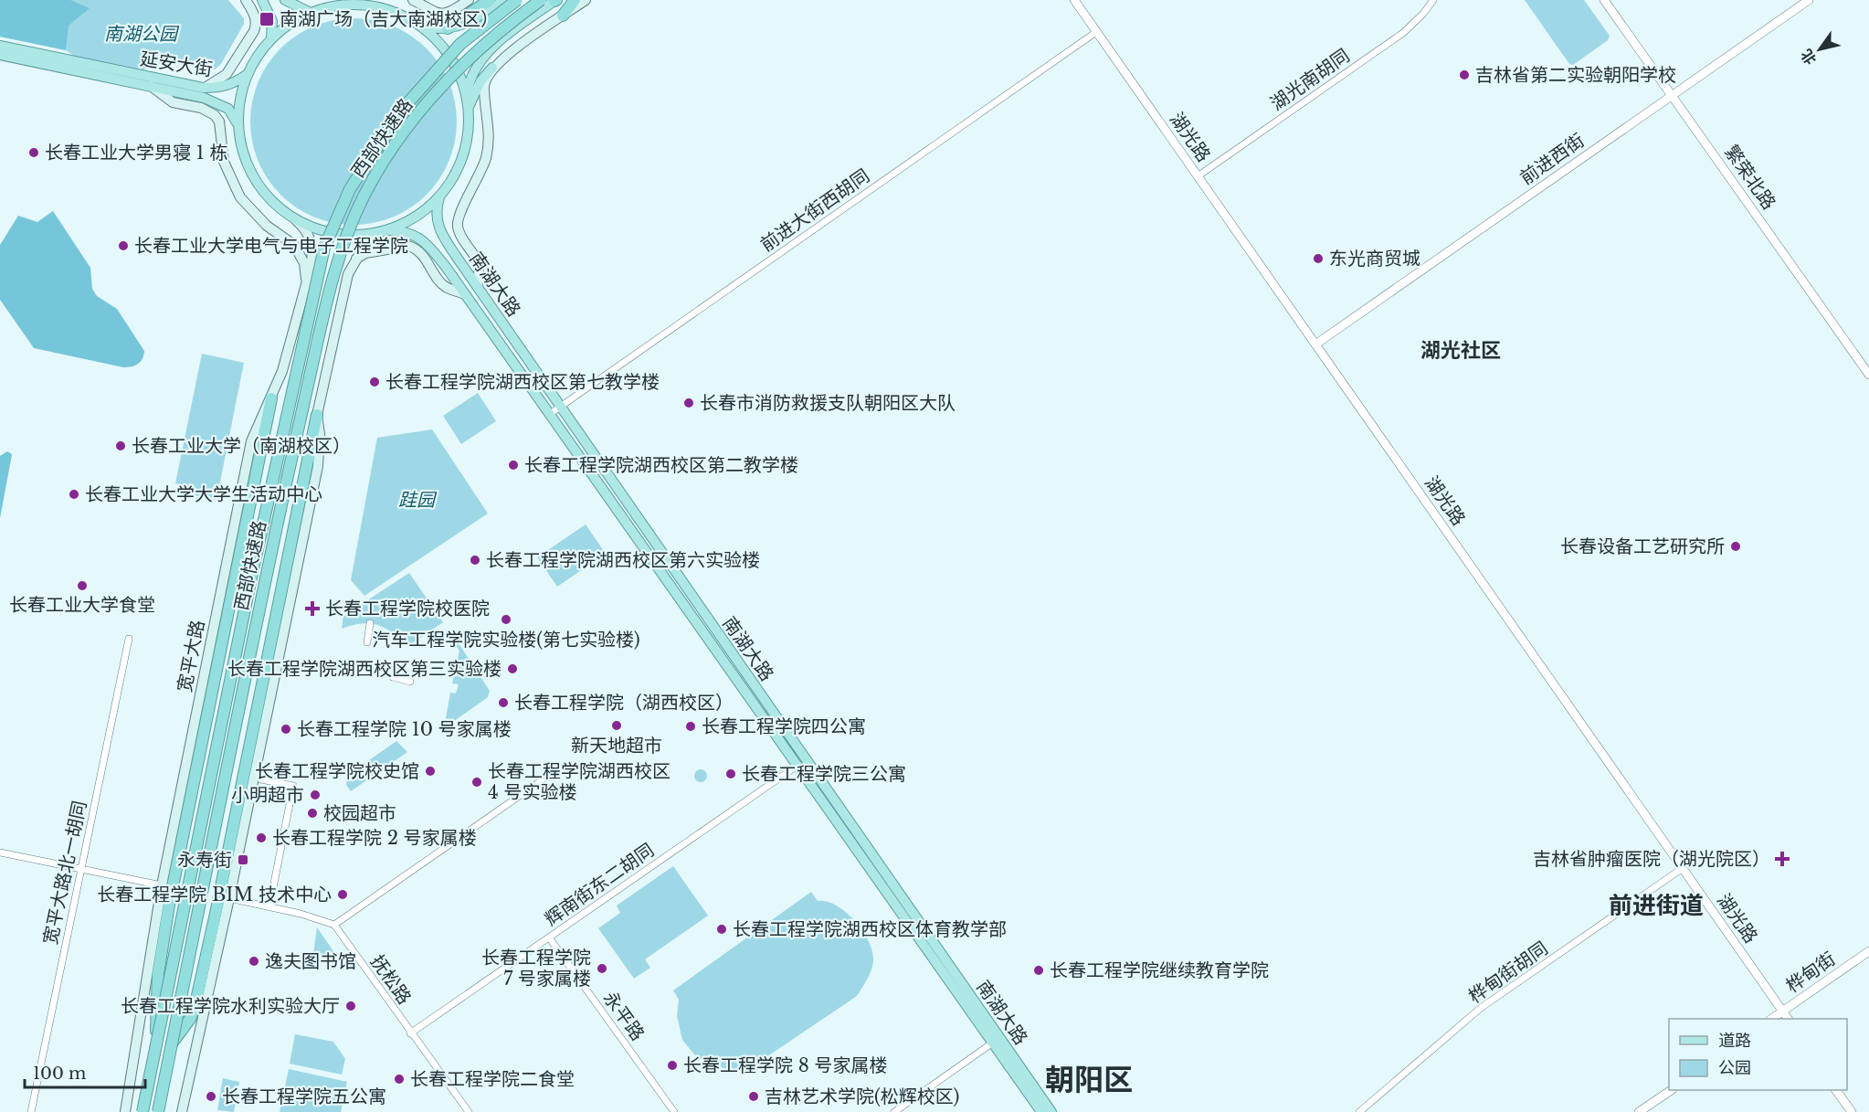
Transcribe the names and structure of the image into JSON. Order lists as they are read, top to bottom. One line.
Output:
{"streets":{"highway":["西部快速路"],"main road":["延安大街","南湖大路","宽平大路"],"street":["湖光南胡同","湖光路","前进西街","繁荣北路","前进大街西胡同","宽平大路北一胡同","辉南街东二胡同","桦甸街胡同","桦甸街","抚松路","永平路"]},"crossings":[["湖光南胡同","湖光路"],["湖光路","前进西街"],["湖光路","前进大街西胡同"],["湖光路","桦甸街胡同"],["湖光路","桦甸街"],["前进西街","繁荣北路"],["前进大街西胡同","南湖大路"],["南湖大路","辉南街东二胡同"],["辉南街东二胡同","抚松路"],["辉南街东二胡同","永平路"]],"districts":["湖光社区","前进街道","朝阳区"],"parks":["南湖公园","跬园"],"places":{"transit":["南湖广场（吉大南湖校区）","永寿街"],"other":["吉林省第二实验朝阳学校","长春工业大学男寝 1 栋","长春工业大学电气与电子工程学院","东光商贸城","长春工程学院湖西校区第七教学楼","长春市消防救援支队朝阳区大队","长春工业大学（南湖校区）","长春工程学院湖西校区第二教学楼","长春工业大学大学生活动中心","长春设备工艺研究所","长春工程学院湖西校区第六实验楼","长春工业大学食堂","汽车工程学院实验楼(第七实验楼)","长春工程学院湖西校区第三实验楼","长春工程学院（湖西校区）","新天地超市","长春工程学院四公寓","长春工程学院 10 号家属楼","长春工程学院校史馆","长春工程学院三公寓","长春工程学院湖西校区 4 号实验楼","小明超市","校园超市","长春工程学院 2 号家属楼","长春工程学院 BIM 技术中心","长春工程学院湖西校区体育教学部","逸夫图书馆","长春工程学院 7 号家属楼","长春工程学院继续教育学院","长春工程学院水利实验大厅","长春工程学院 8 号家属楼","长春工程学院二食堂","长春工程学院五公寓","吉林艺术学院(松辉校区)"],"health":["长春工程学院校医院","吉林省肿瘤医院（湖光院区）"]},"legend":["道路","公园"],"scale_bar":"100 m","north":"bottom left"}
